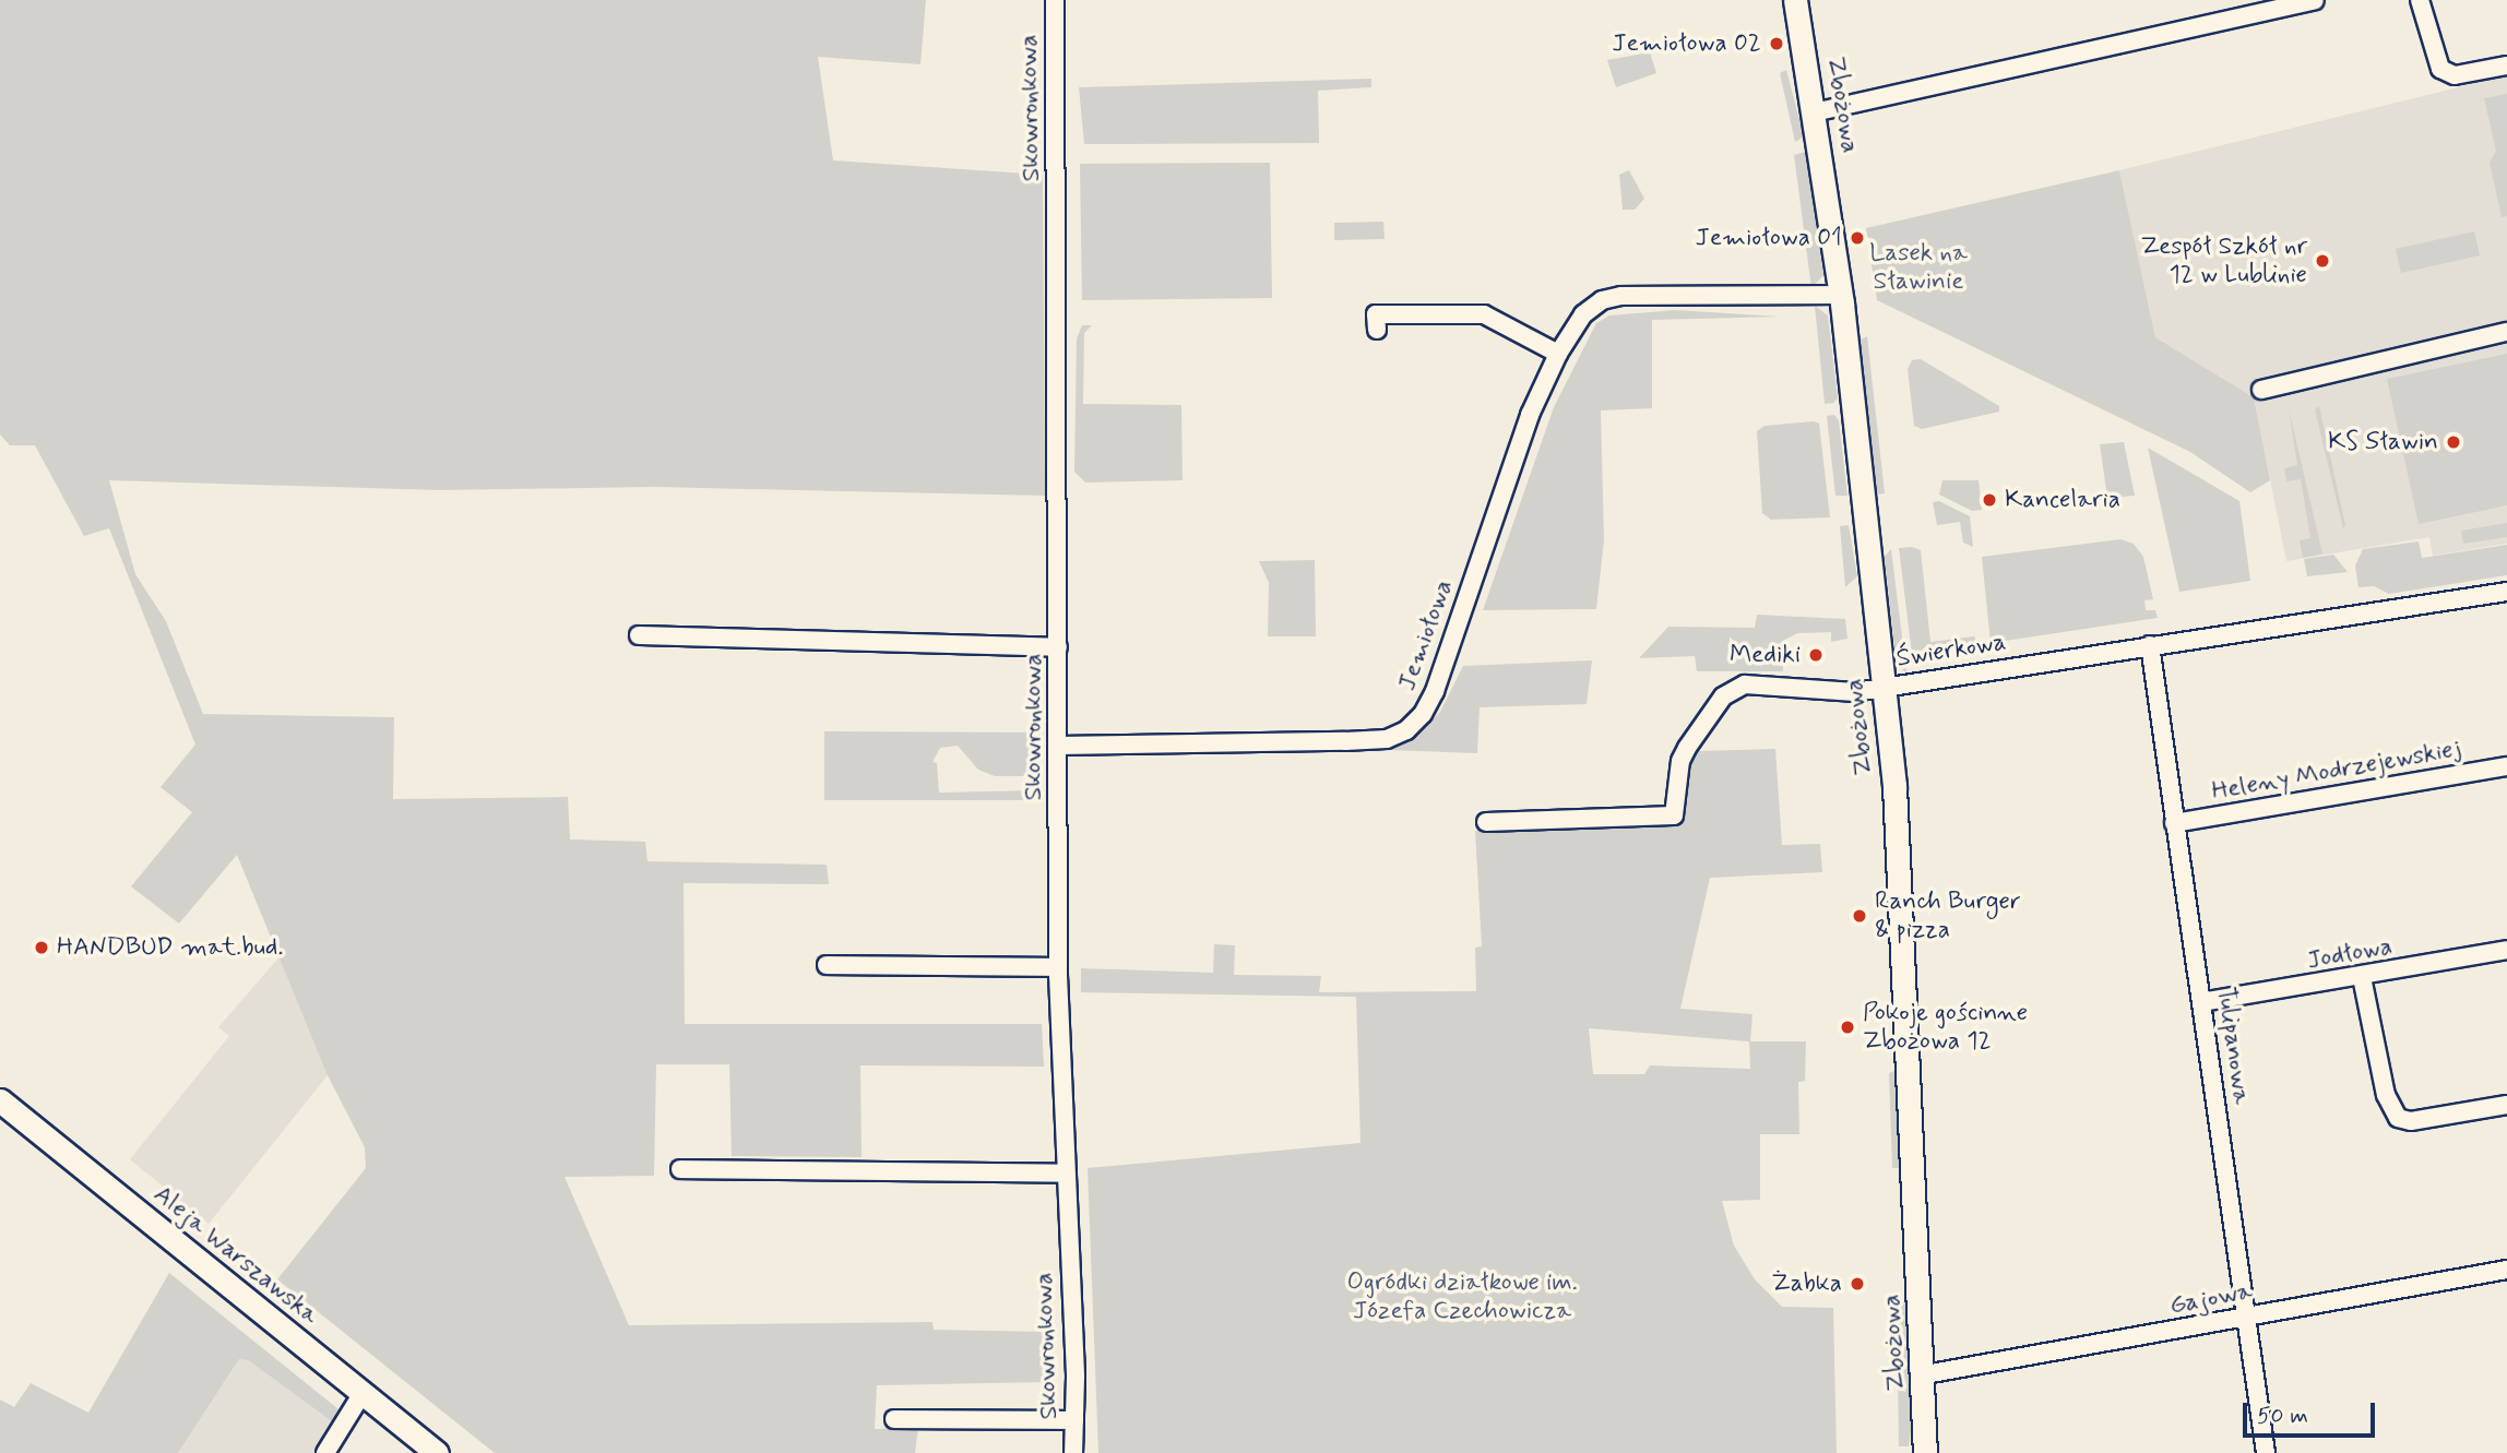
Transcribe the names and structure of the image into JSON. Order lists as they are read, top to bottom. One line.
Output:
{"streets":{"street":["Zbożowa","Skowronkowa","Jemiołowa","Świerkowa","Heleny Modrzejewskiej","Jodłowa","Tulipanowa","Aleja Warszawska","Gajowa"]},"crossings":[["Zbożowa","Jemiołowa"],["Zbożowa","Świerkowa"],["Zbożowa","Gajowa"],["Skowronkowa","Jemiołowa"],["Świerkowa","Tulipanowa"],["Heleny Modrzejewskiej","Tulipanowa"],["Jodłowa","Tulipanowa"],["Tulipanowa","Gajowa"]],"parks":["Lasek na Sławinie","Ogródki działkowe im. Józefa Czechowicza"],"places":["Jemiołowa 02","Jemiołowa 01","Zespół Szkół nr 12 w Lublinie","KS Sławin","Kancelaria","Mediki","Ranch Burger & pizza","HANDBUD mat.bud.","Pokoje gościnne Zbożowa 12","Żabka"],"scale_bar":"50 m"}
